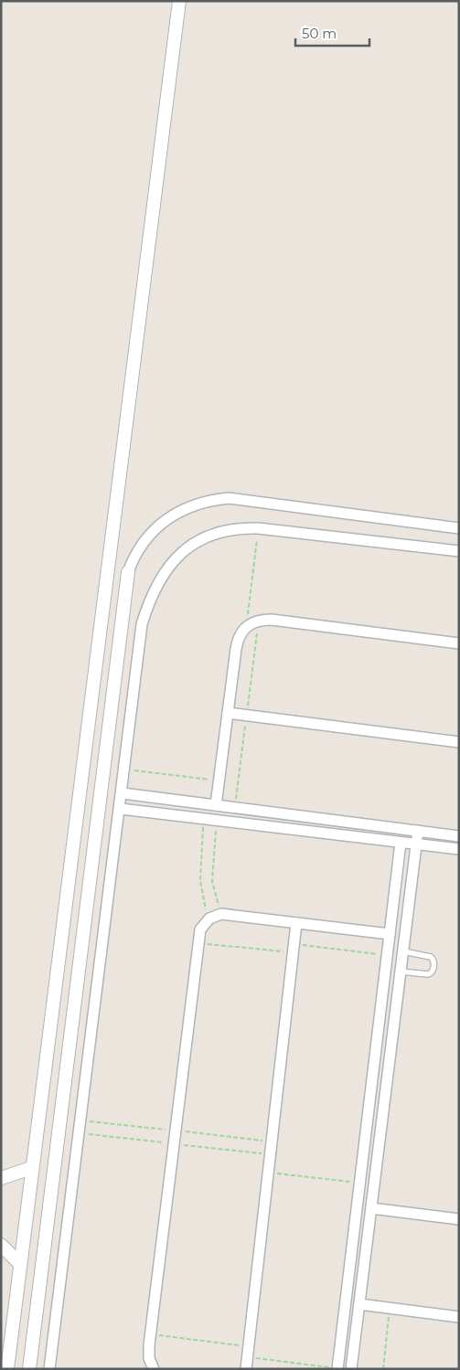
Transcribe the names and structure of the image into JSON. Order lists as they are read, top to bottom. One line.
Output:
{"scale_bar":"50 m"}
